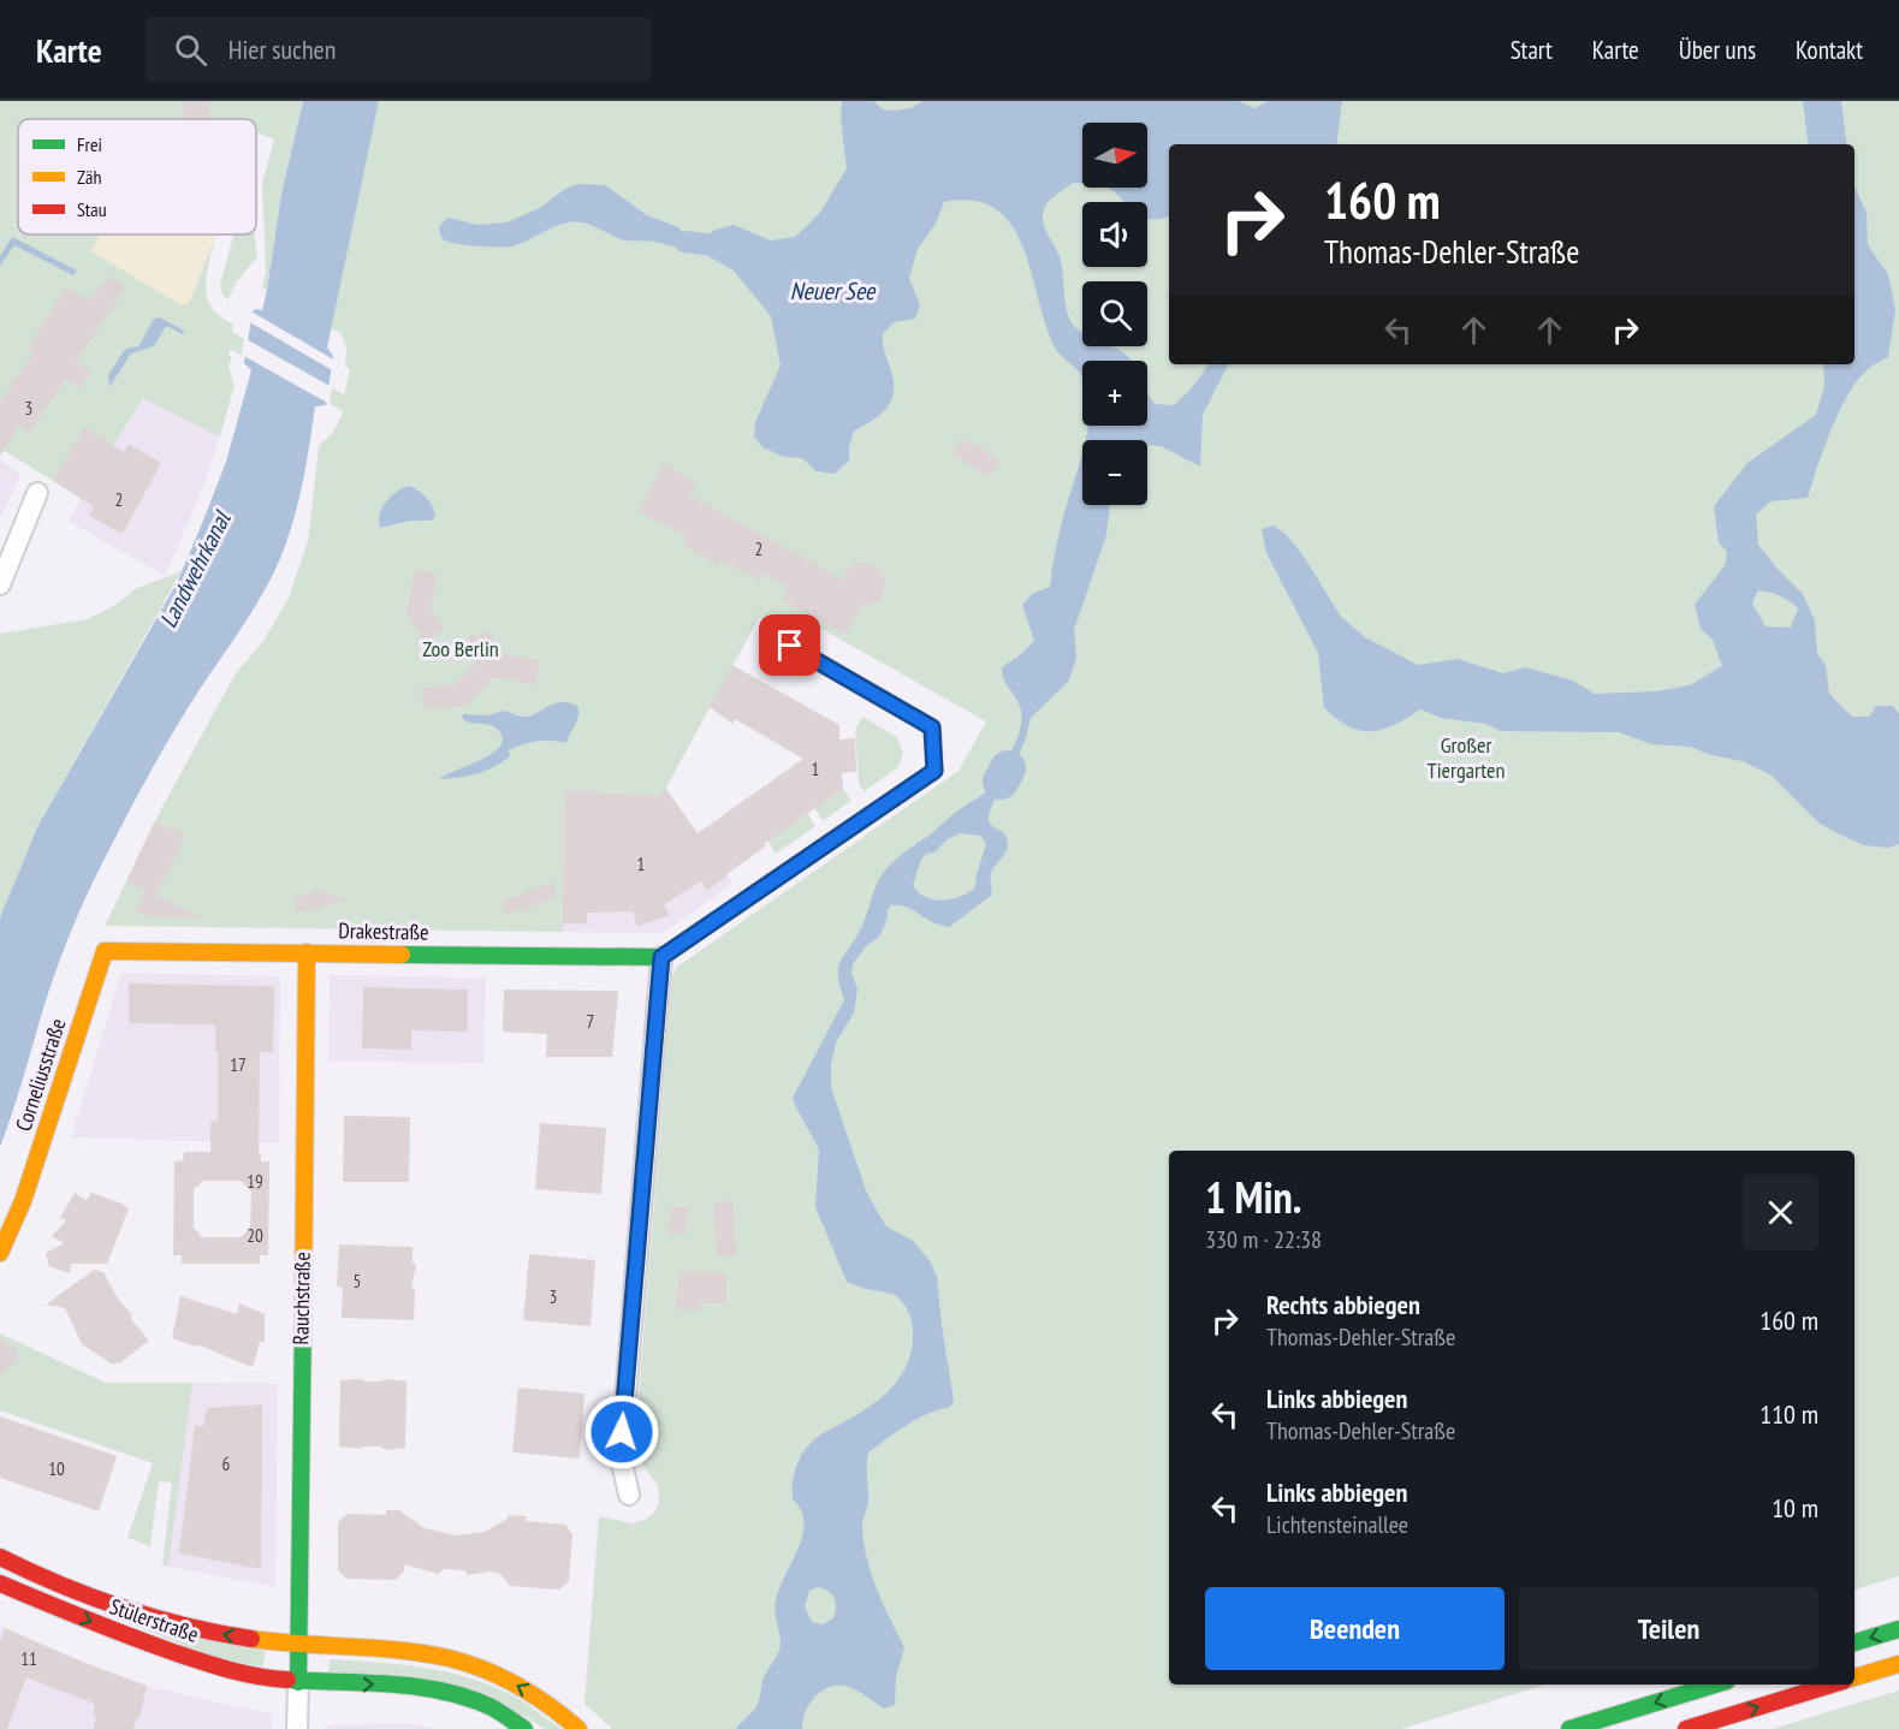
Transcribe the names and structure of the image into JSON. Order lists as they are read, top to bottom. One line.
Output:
{"streets":{"street":["Drakestraße","Corneliusstraße","Rauchstraße","Stülerstraße"]},"crossings":[["Drakestraße","Corneliusstraße"],["Drakestraße","Rauchstraße"],["Rauchstraße","Stülerstraße"]],"water":["Neuer See","Landwehrkanal"],"parks":["Zoo Berlin","Großer Tiergarten"],"house_numbers":["3","2","2","1","1","7","17","19","20","5","3","6","10","11"],"legend":["Frei","Zäh","Stau"],"north":"right","page":{"header":"Karte","search":"Hier suchen","nav":["Start","Karte","Über uns","Kontakt"],"map_buttons":["+","−"],"turn":["160 m","Thomas-Dehler-Straße"],"heading":["1 Min.","330 m · 22:38"],"list":[{"name":"Rechts abbiegen","note":"Thomas-Dehler-Straße","value":"160 m"},{"name":"Links abbiegen","note":"Thomas-Dehler-Straße","value":"110 m"},{"name":"Links abbiegen","note":"Lichtensteinallee","value":"10 m"}],"buttons":["Beenden","Teilen"]}}
